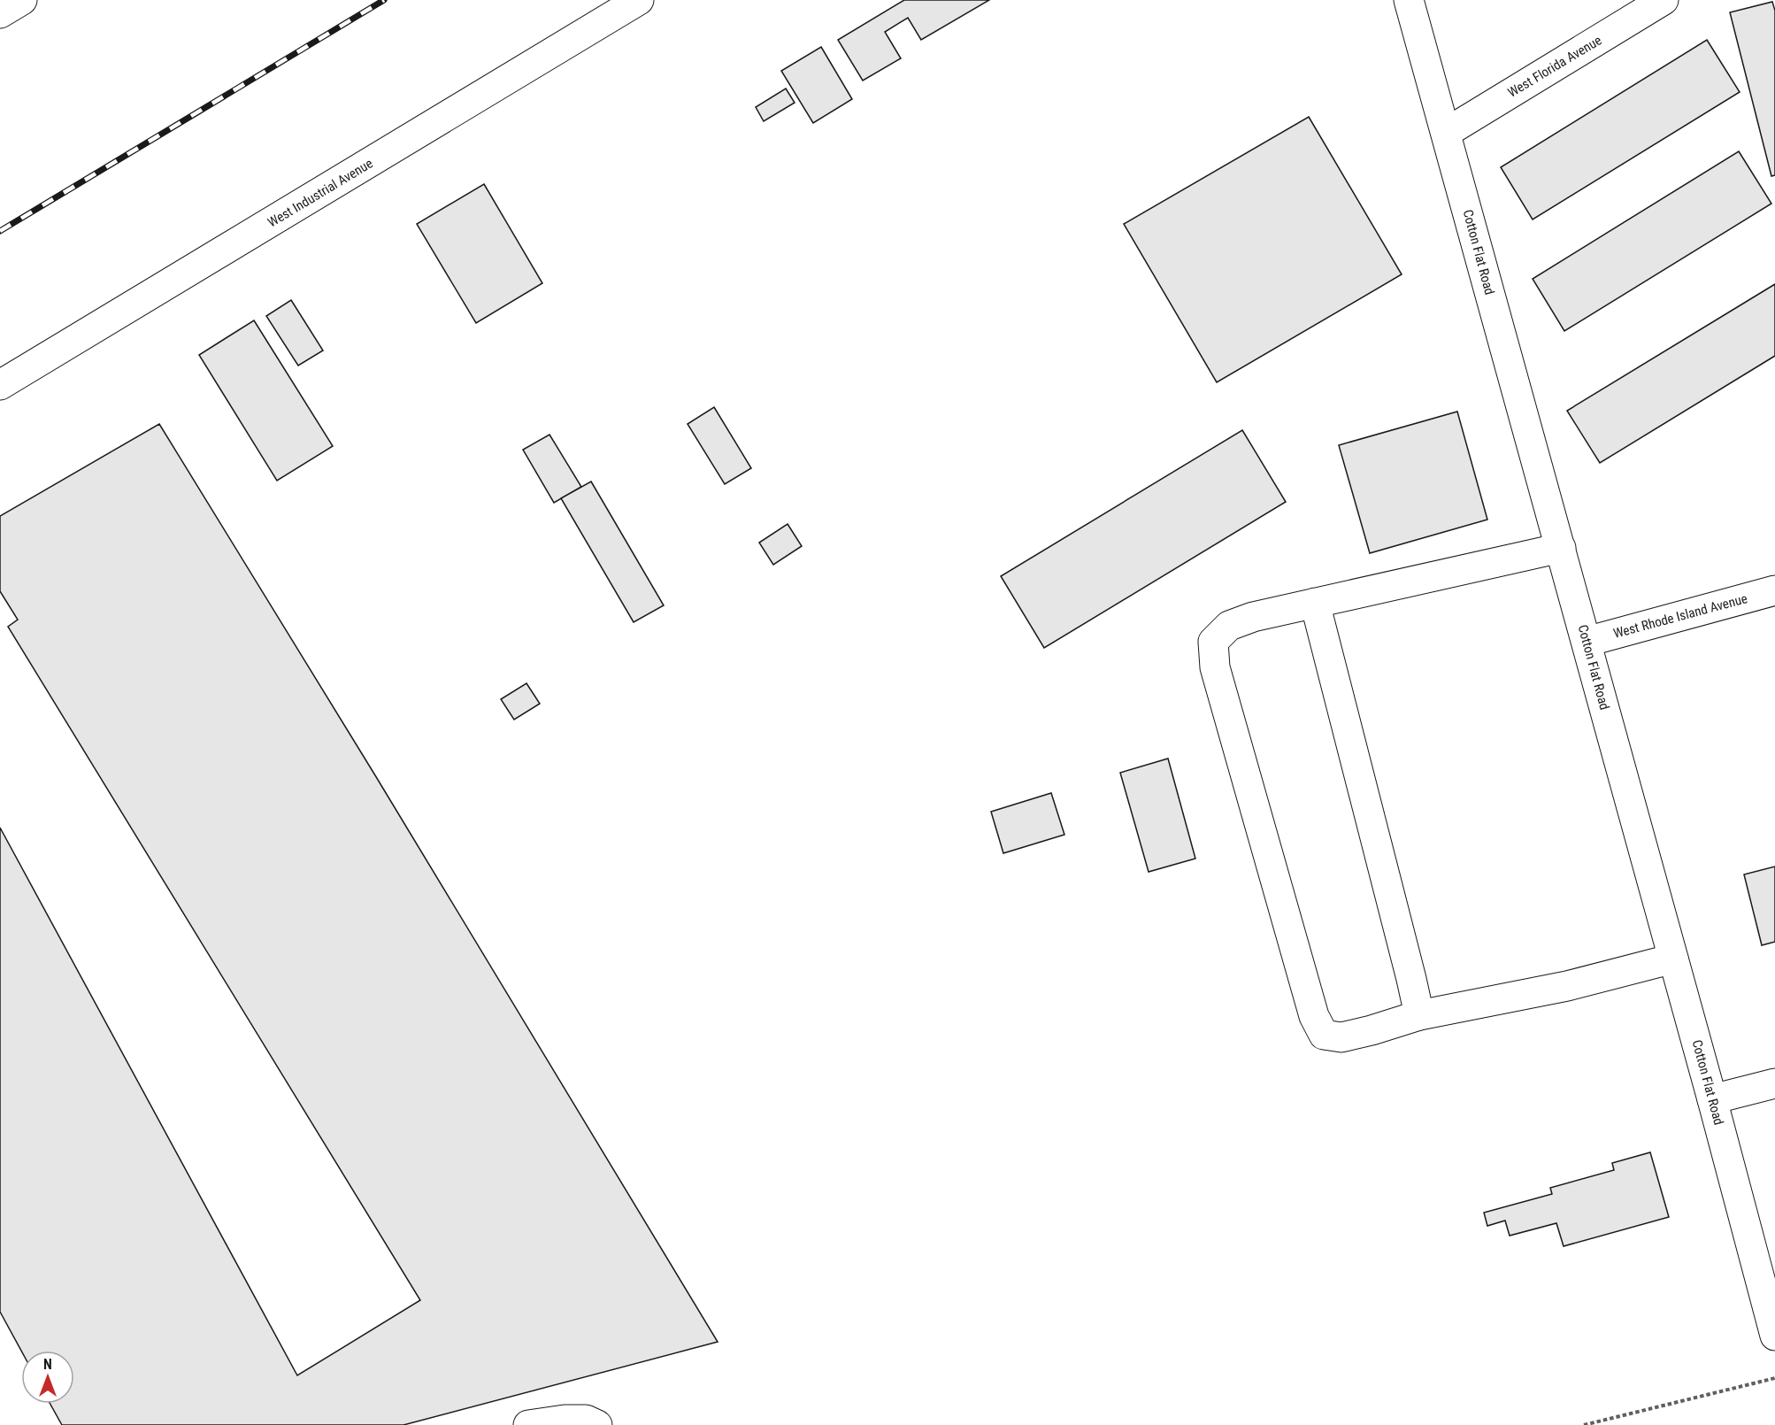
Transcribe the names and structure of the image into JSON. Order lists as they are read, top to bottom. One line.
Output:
{"streets":{"street":["West Florida Avenue","West Industrial Avenue","Cotton Flat Road","West Rhode Island Avenue"]},"crossings":[["West Florida Avenue","Cotton Flat Road"],["Cotton Flat Road","West Rhode Island Avenue"]],"north":"top"}
